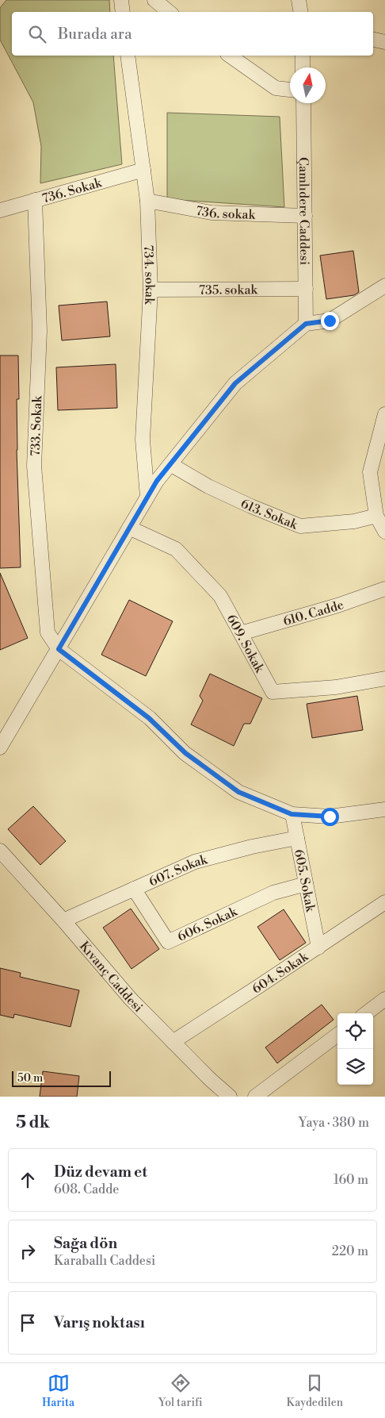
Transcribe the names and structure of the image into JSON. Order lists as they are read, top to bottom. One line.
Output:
{"streets":{"street":["736. Sokak","Çamlıdere Caddesi","736. sokak","734. sokak","735. sokak","733. Sokak","613. Sokak","610. Cadde","609. Sokak","607. Sokak","605. Sokak","606. Sokak","604. Sokak","Kıvanç Caddesi"]},"crossings":[["736. Sokak","734. sokak"],["736. Sokak","733. Sokak"],["Çamlıdere Caddesi","736. sokak"],["Çamlıdere Caddesi","735. sokak"],["736. sokak","734. sokak"],["734. sokak","735. sokak"],["733. Sokak","605. Sokak"],["610. Cadde","609. Sokak"],["607. Sokak","605. Sokak"],["607. Sokak","606. Sokak"],["607. Sokak","Kıvanç Caddesi"],["605. Sokak","606. Sokak"],["605. Sokak","604. Sokak"],["604. Sokak","Kıvanç Caddesi"]],"scale_bar":"50 m","north":"top","page":{"search":"Burada ara","scale":"50 m","heading":["5 dk","Yaya · 380 m"],"list":[["Düz devam et","608. Cadde","160 m"],["Sağa dön","Karaballı Caddesi","220 m"],"Varış noktası"],"nav":["Harita","Yol tarifi","Kaydedilen"]}}
